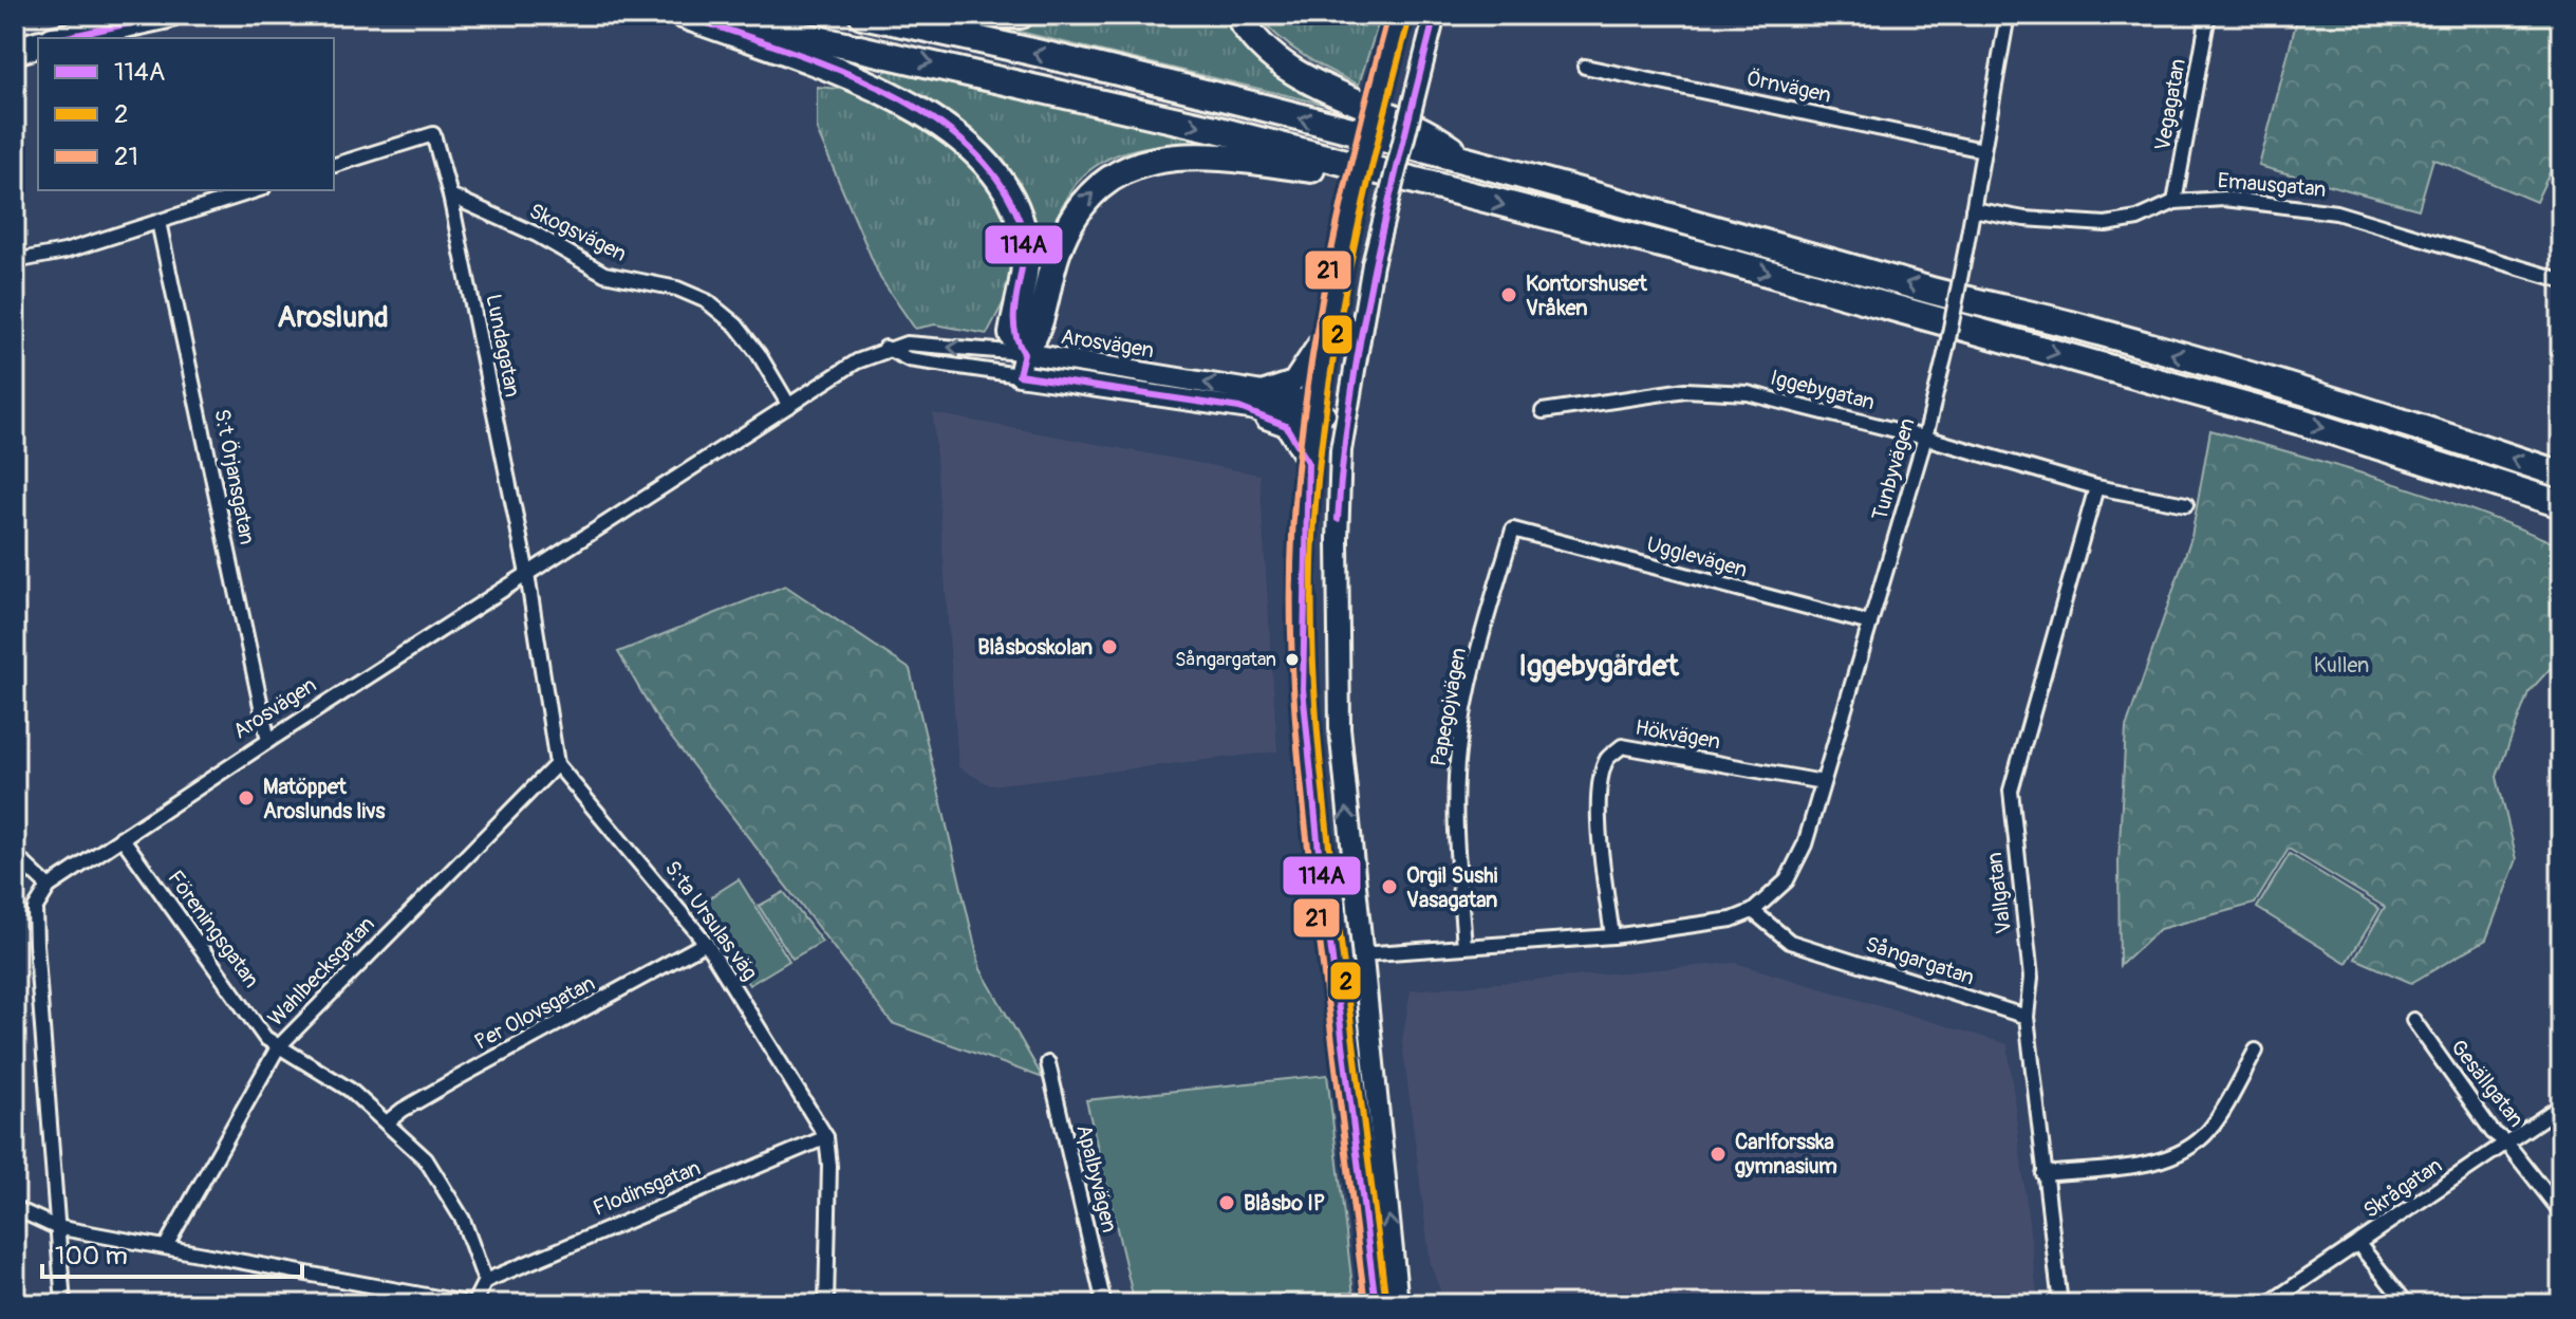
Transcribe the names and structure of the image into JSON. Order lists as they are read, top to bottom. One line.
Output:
{"streets":{"street":["Örnvägen","Vegagatan","Emausgatan","Skogsvägen","Arosvägen","Lundagatan","Iggebygatan","Tunbyvägen","S:t Örjansgatan","Ugglevägen","Papegojvägen","Hökvägen","Vallgatan","S:ta Ursulas väg","Föreningsgatan","Sångargatan","Wahlbecksgatan","Per Olovsgatan","Gesällgatan","Apalbyvägen","Flodinsgatan","Skrågatan"]},"crossings":[["Örnvägen","Tunbyvägen"],["Vegagatan","Emausgatan"],["Emausgatan","Tunbyvägen"],["Skogsvägen","Arosvägen"],["Skogsvägen","Lundagatan"],["Arosvägen","Lundagatan"],["Arosvägen","S:t Örjansgatan"],["Arosvägen","Föreningsgatan"],["Iggebygatan","Tunbyvägen"],["Iggebygatan","Vallgatan"],["Tunbyvägen","Ugglevägen"],["Tunbyvägen","Hökvägen"],["Tunbyvägen","Sångargatan"],["Ugglevägen","Papegojvägen"],["Vallgatan","Sångargatan"],["S:ta Ursulas väg","Wahlbecksgatan"],["S:ta Ursulas väg","Per Olovsgatan"],["S:ta Ursulas väg","Flodinsgatan"],["Föreningsgatan","Wahlbecksgatan"],["Föreningsgatan","Per Olovsgatan"],["Föreningsgatan","Flodinsgatan"],["Gesällgatan","Skrågatan"]],"districts":["Aroslund","Iggebygärdet"],"parks":["Kullen"],"places":["Kontorshuset Vråken","Blåsboskolan","Sångargatan","Matöppet Aroslunds livs","Orgil Sushi Vasagatan","Carlforsska gymnasium","Blåsbo IP"],"lines":["transit line 114A","transit line 21","transit line 2"],"legend":["114A","2","21"],"scale_bar":"100 m"}
